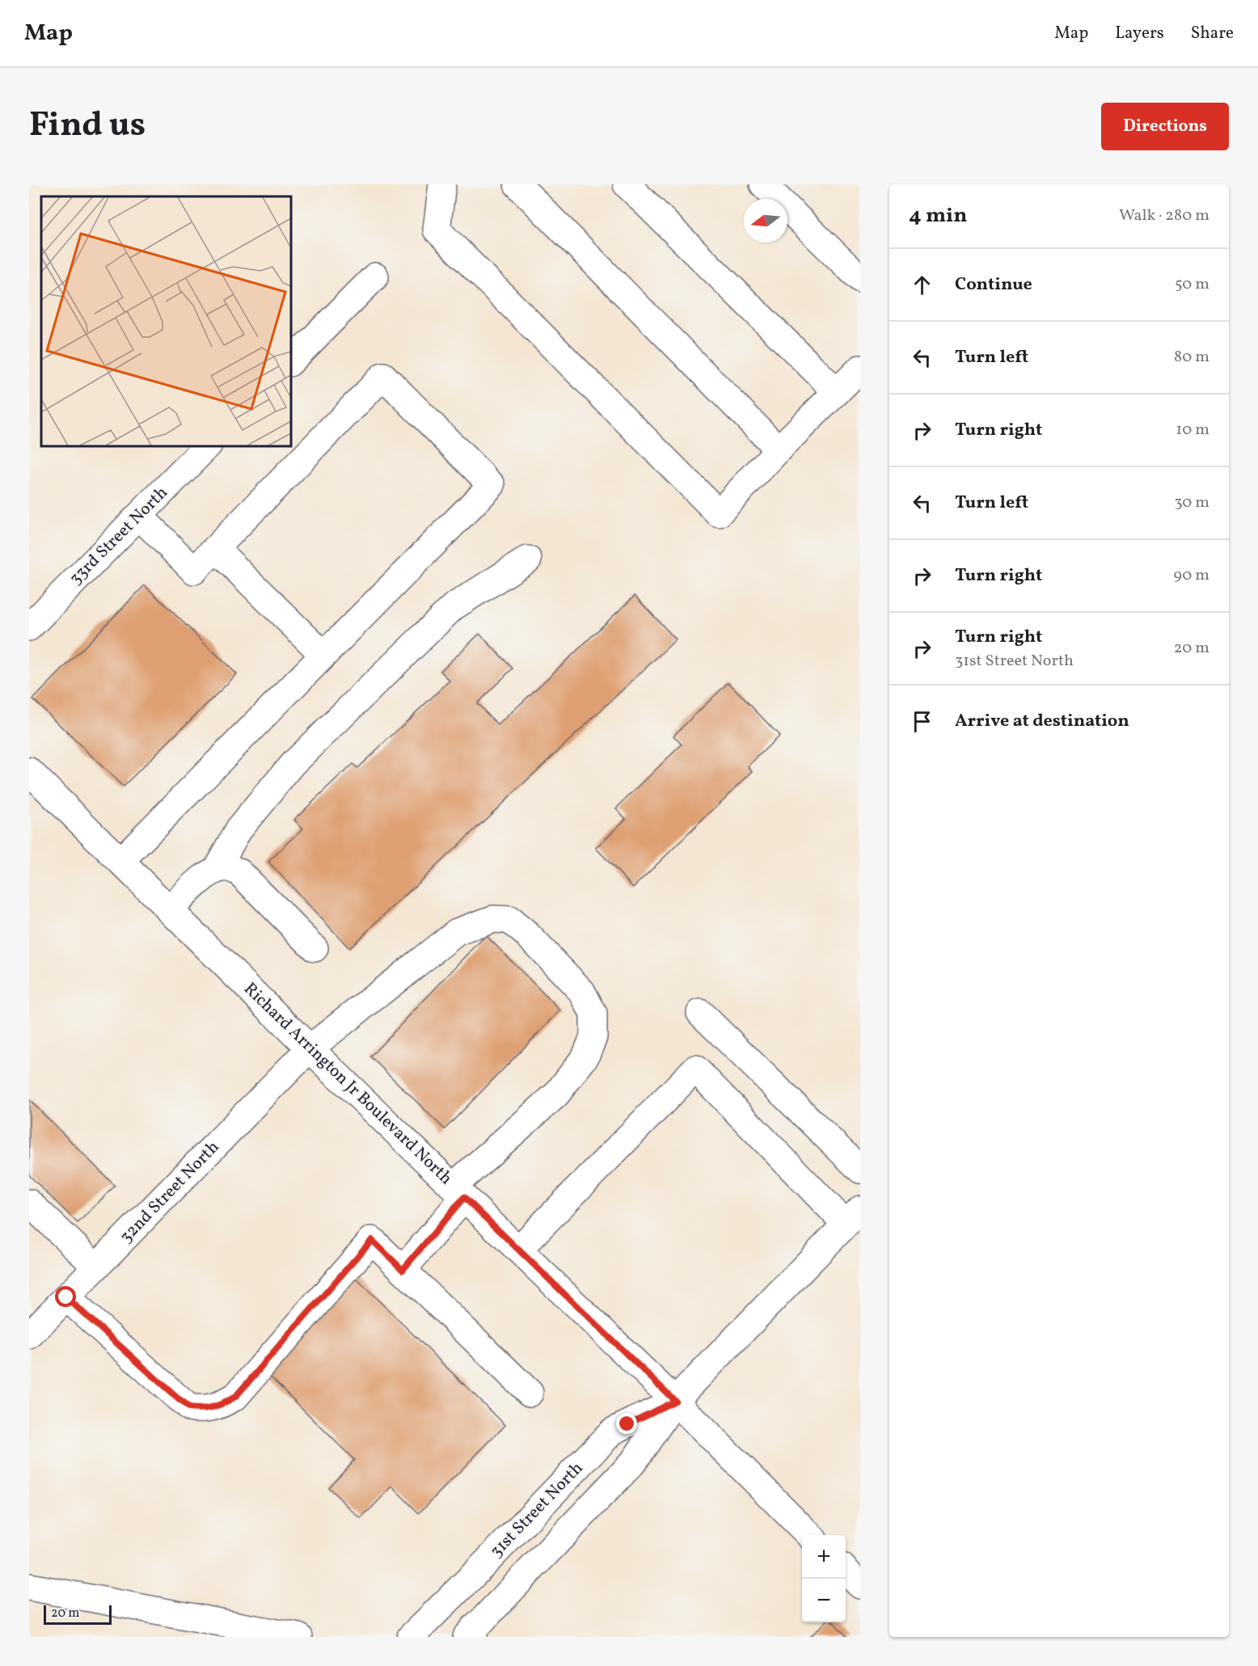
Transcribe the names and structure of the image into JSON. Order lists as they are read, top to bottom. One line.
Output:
{"streets":{"main road":["33rd Street North","Richard Arrington Jr Boulevard North","32nd Street North","31st Street North"]},"crossings":[["Richard Arrington Jr Boulevard North","32nd Street North"],["Richard Arrington Jr Boulevard North","31st Street North"]],"scale_bar":"20 m","north":"left","page":{"header":"Map","nav":["Map","Layers","Share"],"title":"Find us","buttons":"Directions","heading":["4 min","Walk · 280 m"],"list":[["Continue","50 m"],["Turn left","80 m"],["Turn right","10 m"],["Turn left","30 m"],["Turn right","90 m"],["Turn right","31st Street North","20 m"],"Arrive at destination"],"map_buttons":["+","−"],"scale":"20 m"}}
